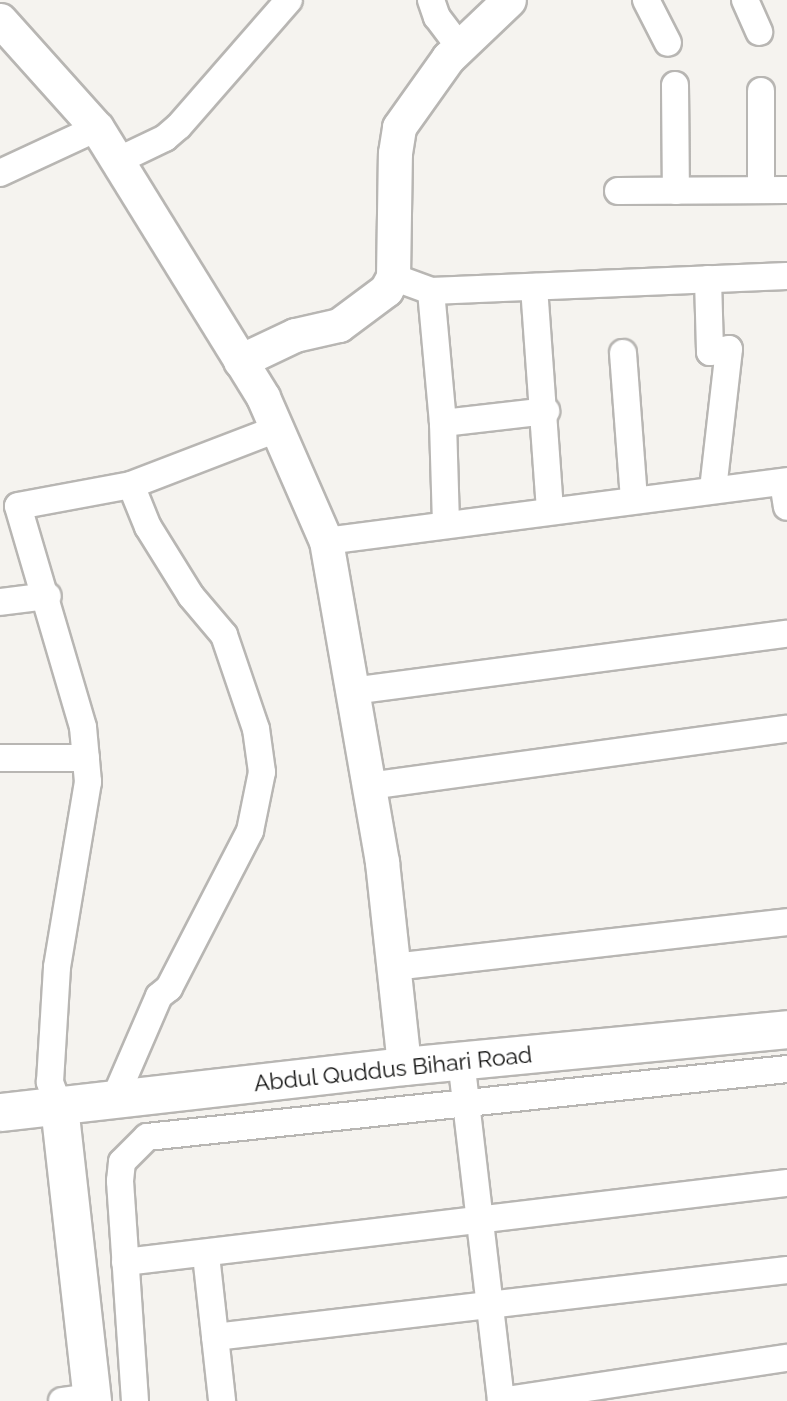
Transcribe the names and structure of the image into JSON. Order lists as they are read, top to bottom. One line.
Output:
{"streets":{"main road":["Abdul Quddus Bihari Road"]}}
